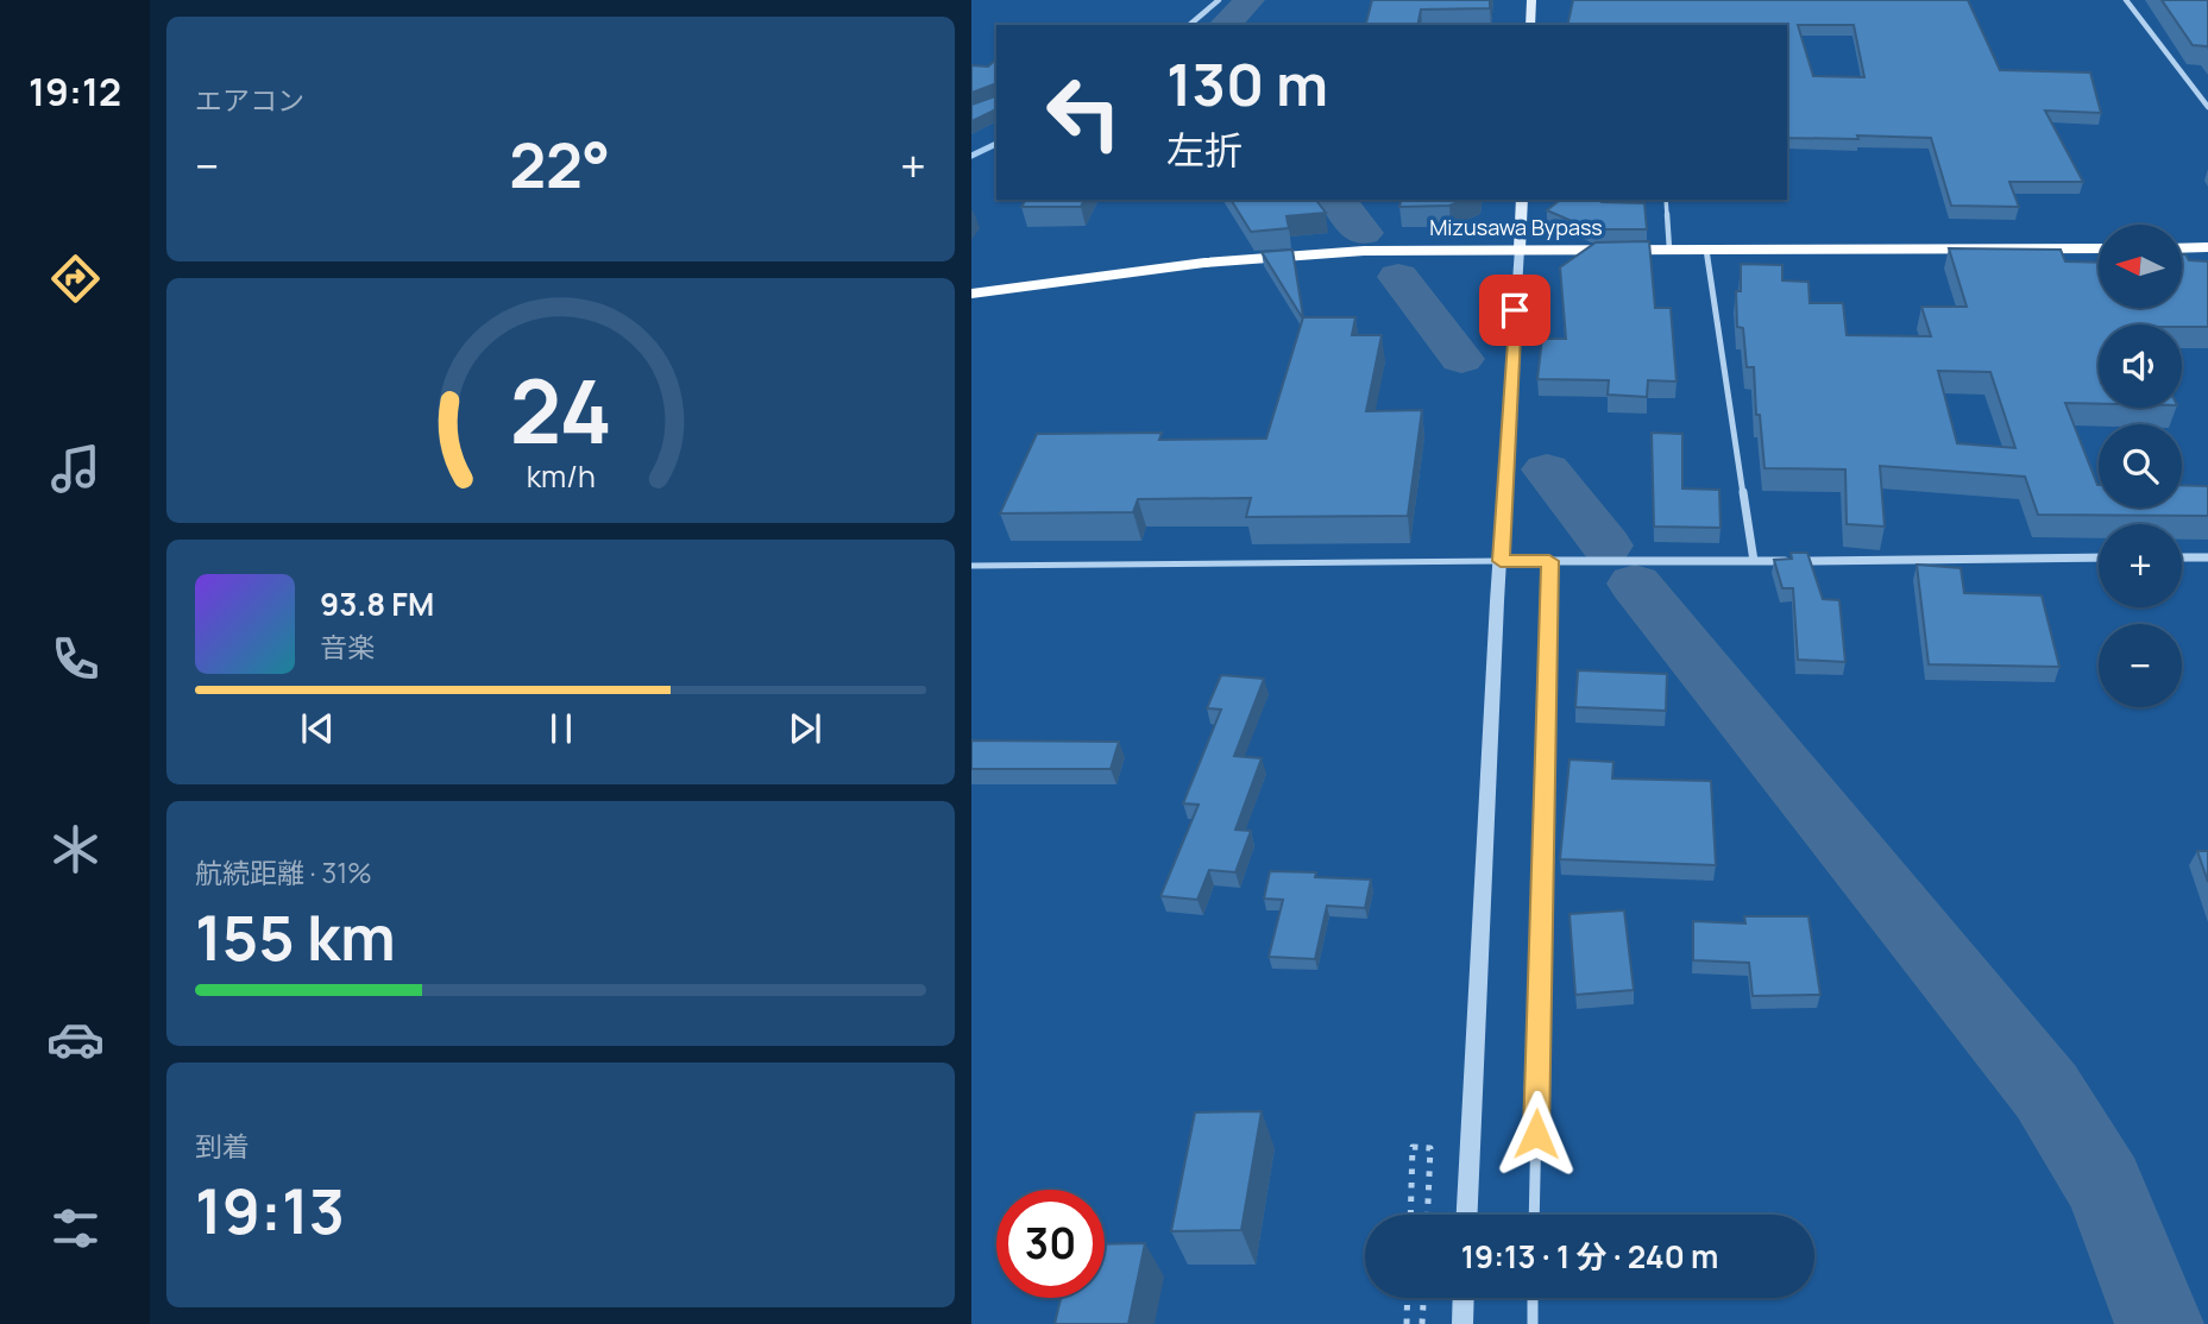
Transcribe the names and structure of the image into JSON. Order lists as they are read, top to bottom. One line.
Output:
{"streets":{"highway":["Mizusawa Bypass"]},"north":"left","page":{"tabs":"19:12","tile":["エアコン",["航続距離 · 31%","155 km"],["到着","19:13"]],"turn":["130 m","左折"],"heat":["−","22°","+"],"map_buttons":["+","−"],"song":["93.8 FM","音楽"],"limit":"30","trip":"19:13 · 1 分 · 240 m","gauge":["24","km/h"]}}
